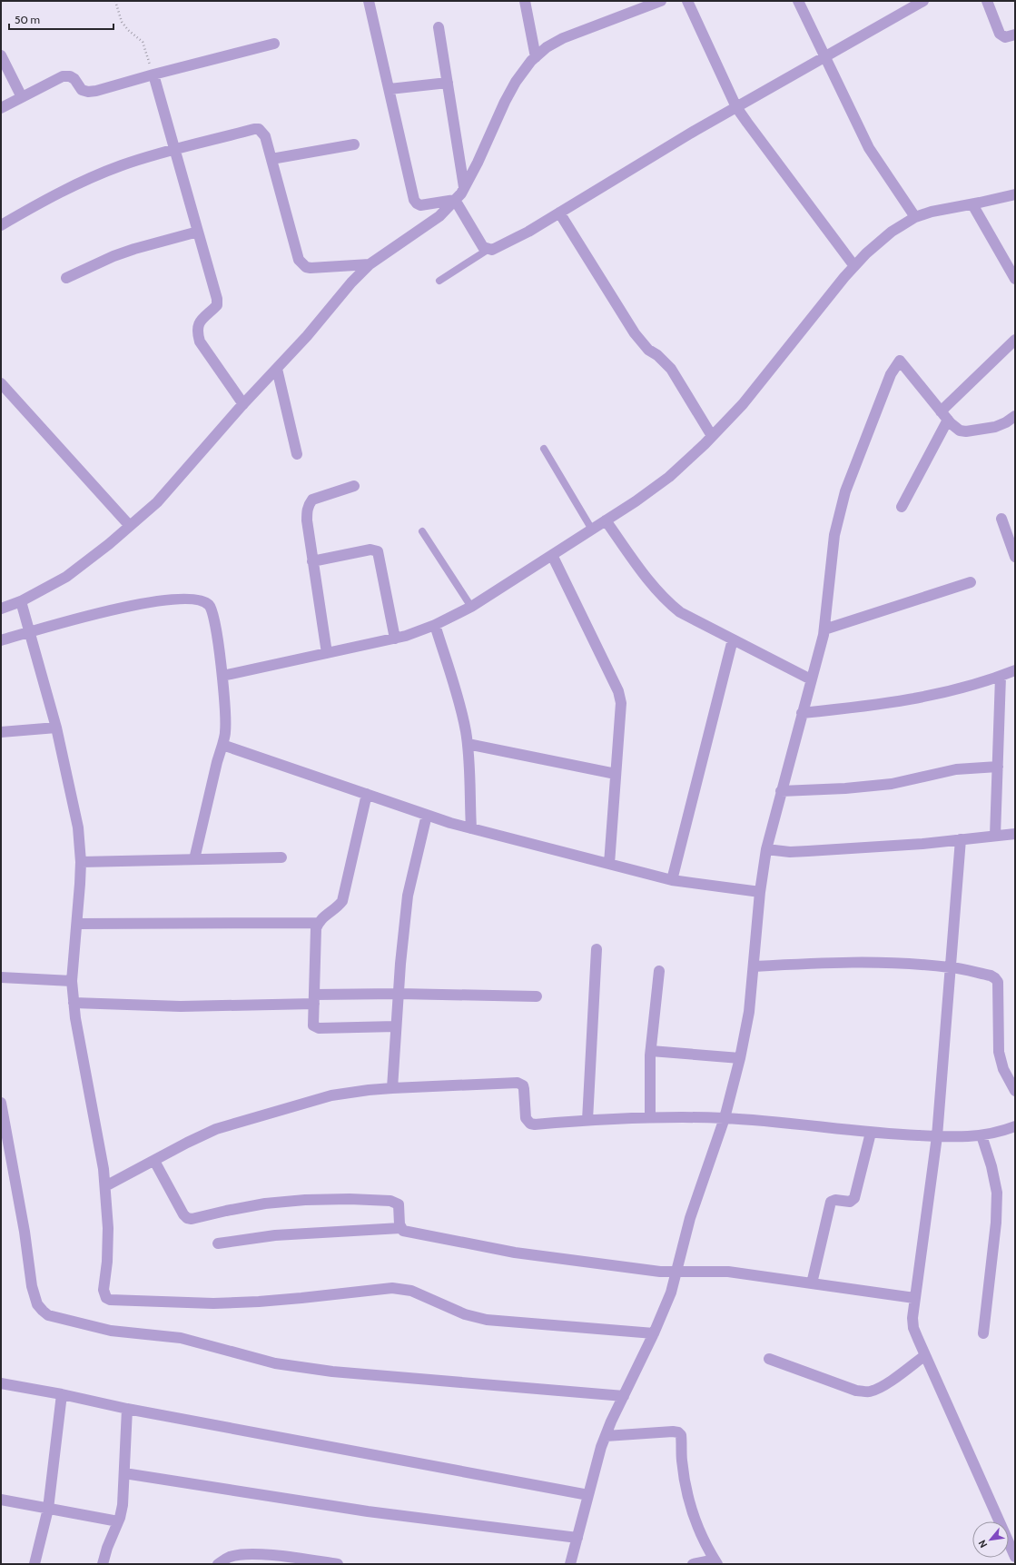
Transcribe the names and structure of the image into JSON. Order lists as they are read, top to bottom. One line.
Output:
{"scale_bar":"50 m","north":"bottom left"}
